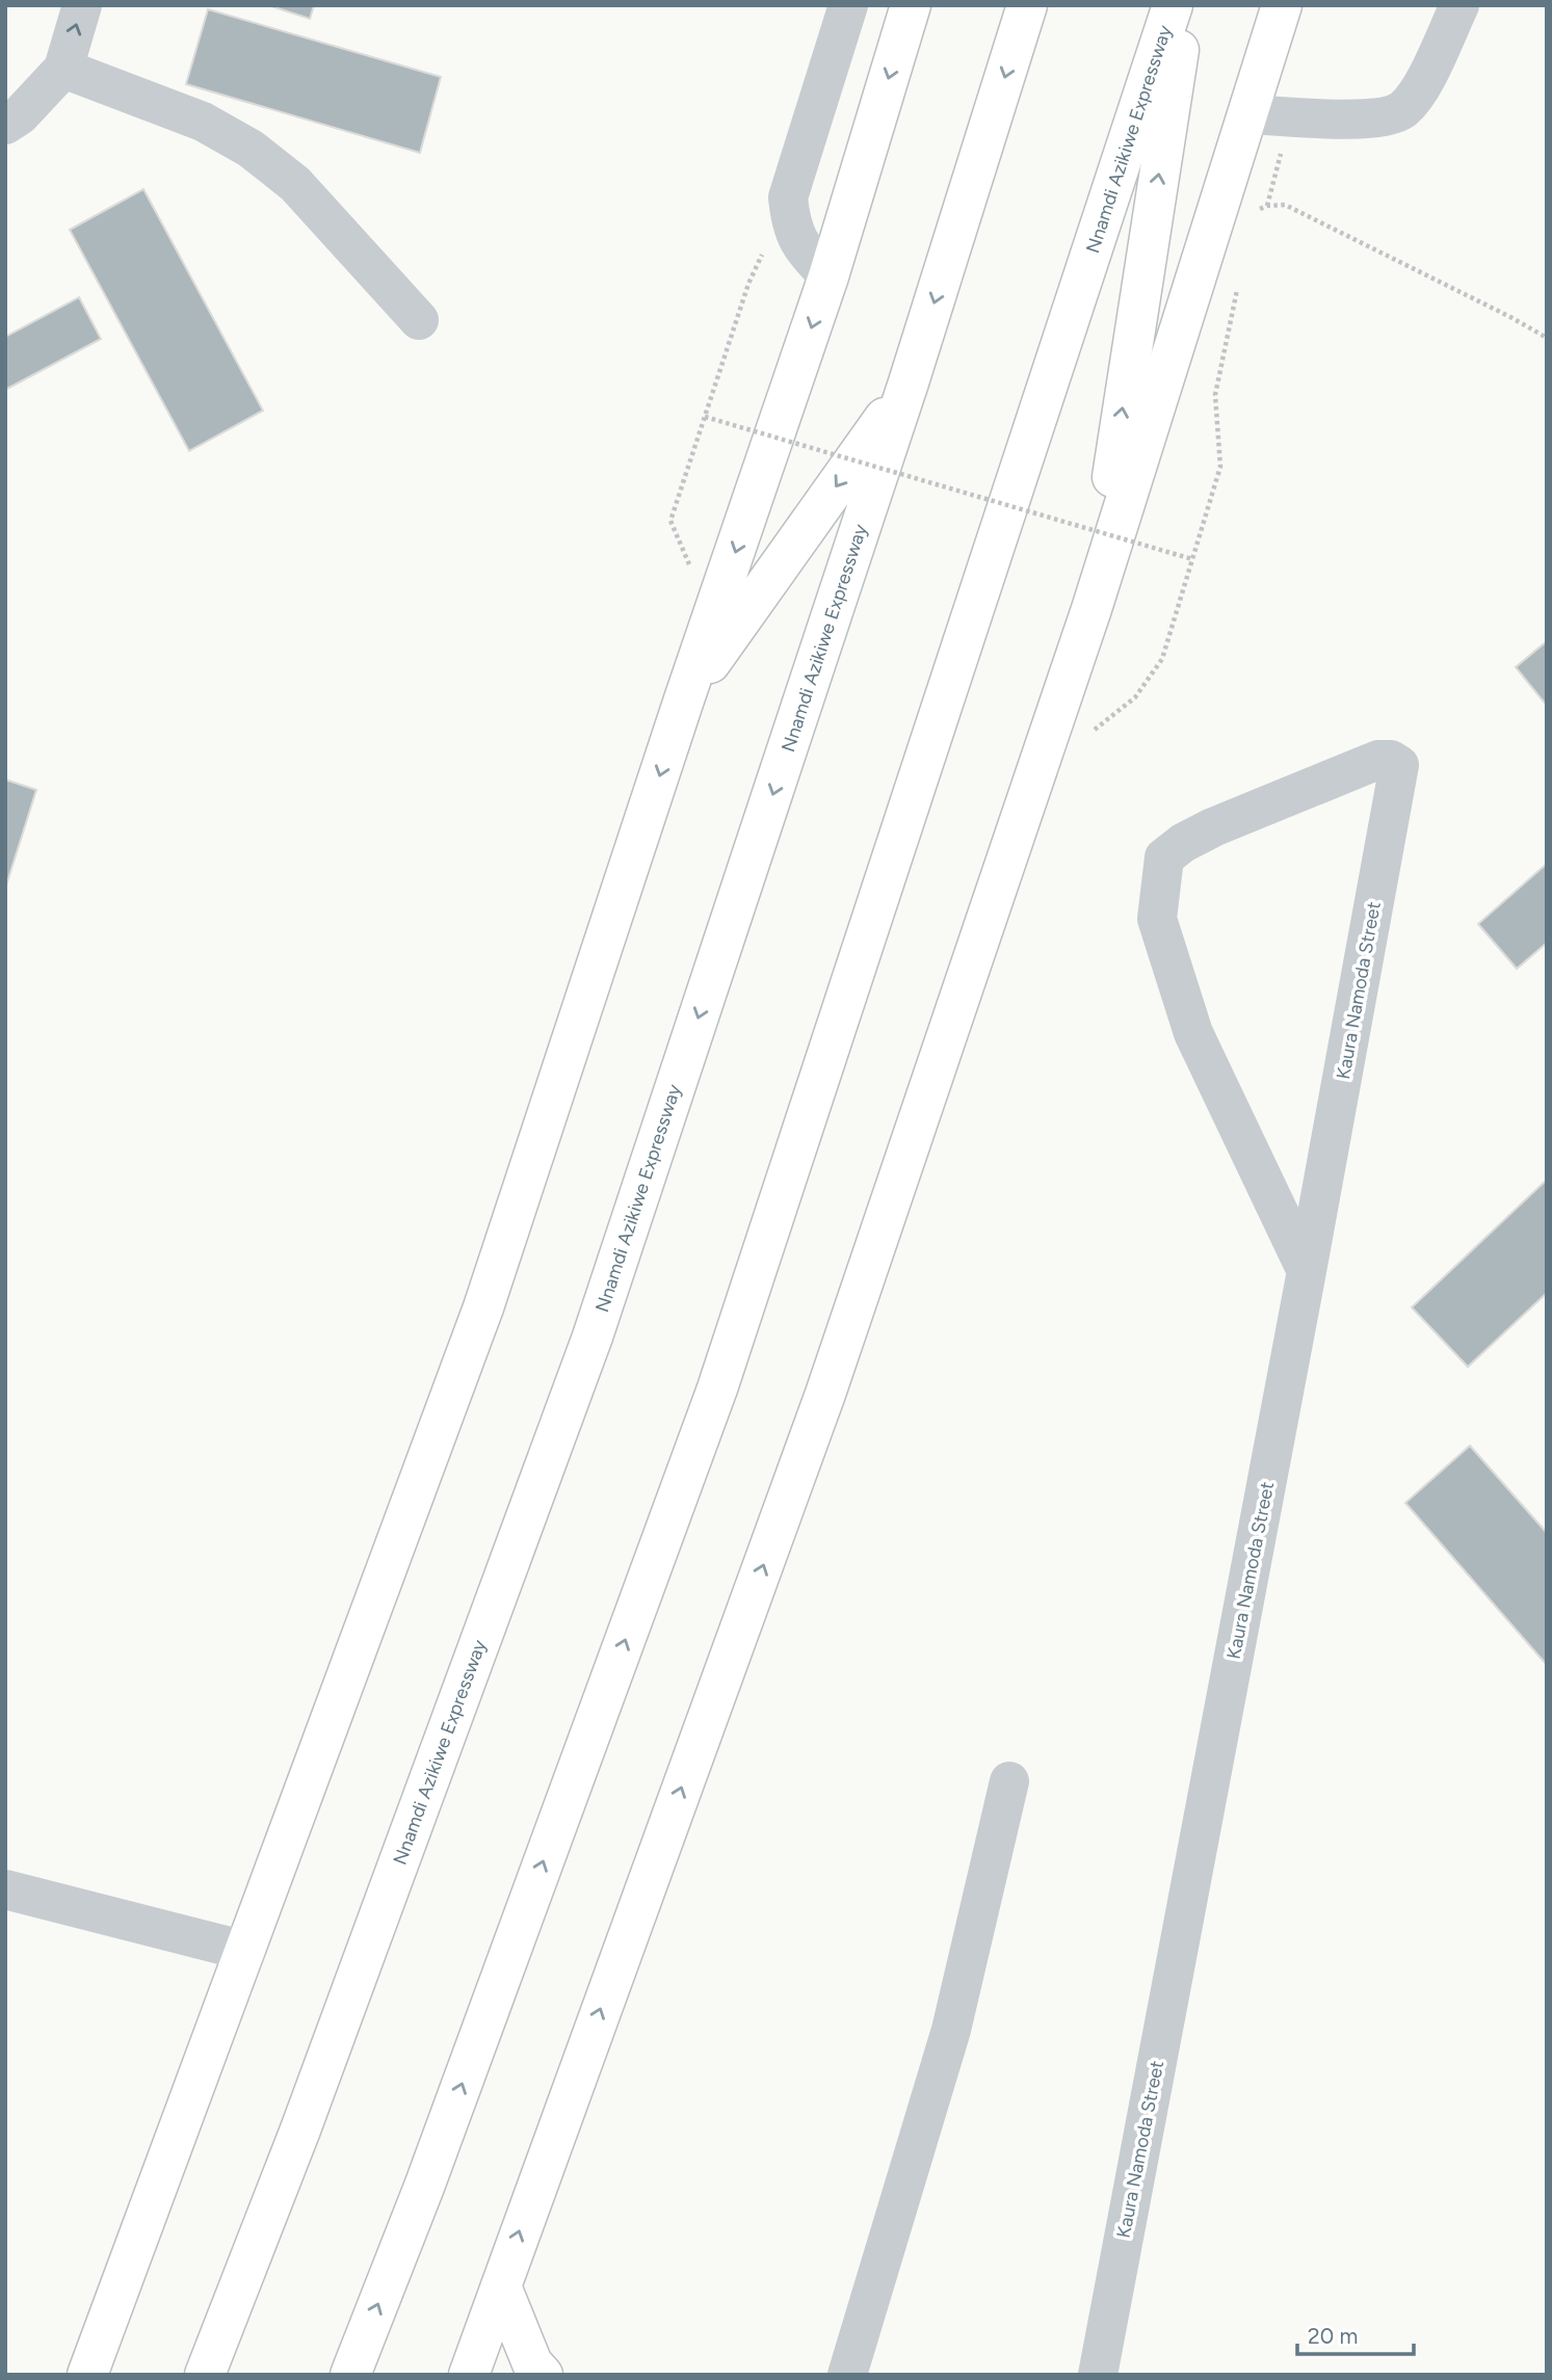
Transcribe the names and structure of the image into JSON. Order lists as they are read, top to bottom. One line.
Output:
{"streets":{"main road":["Nnamdi Azikiwe Expressway"],"street":["Kaura Namoda Street"]},"scale_bar":"20 m"}
